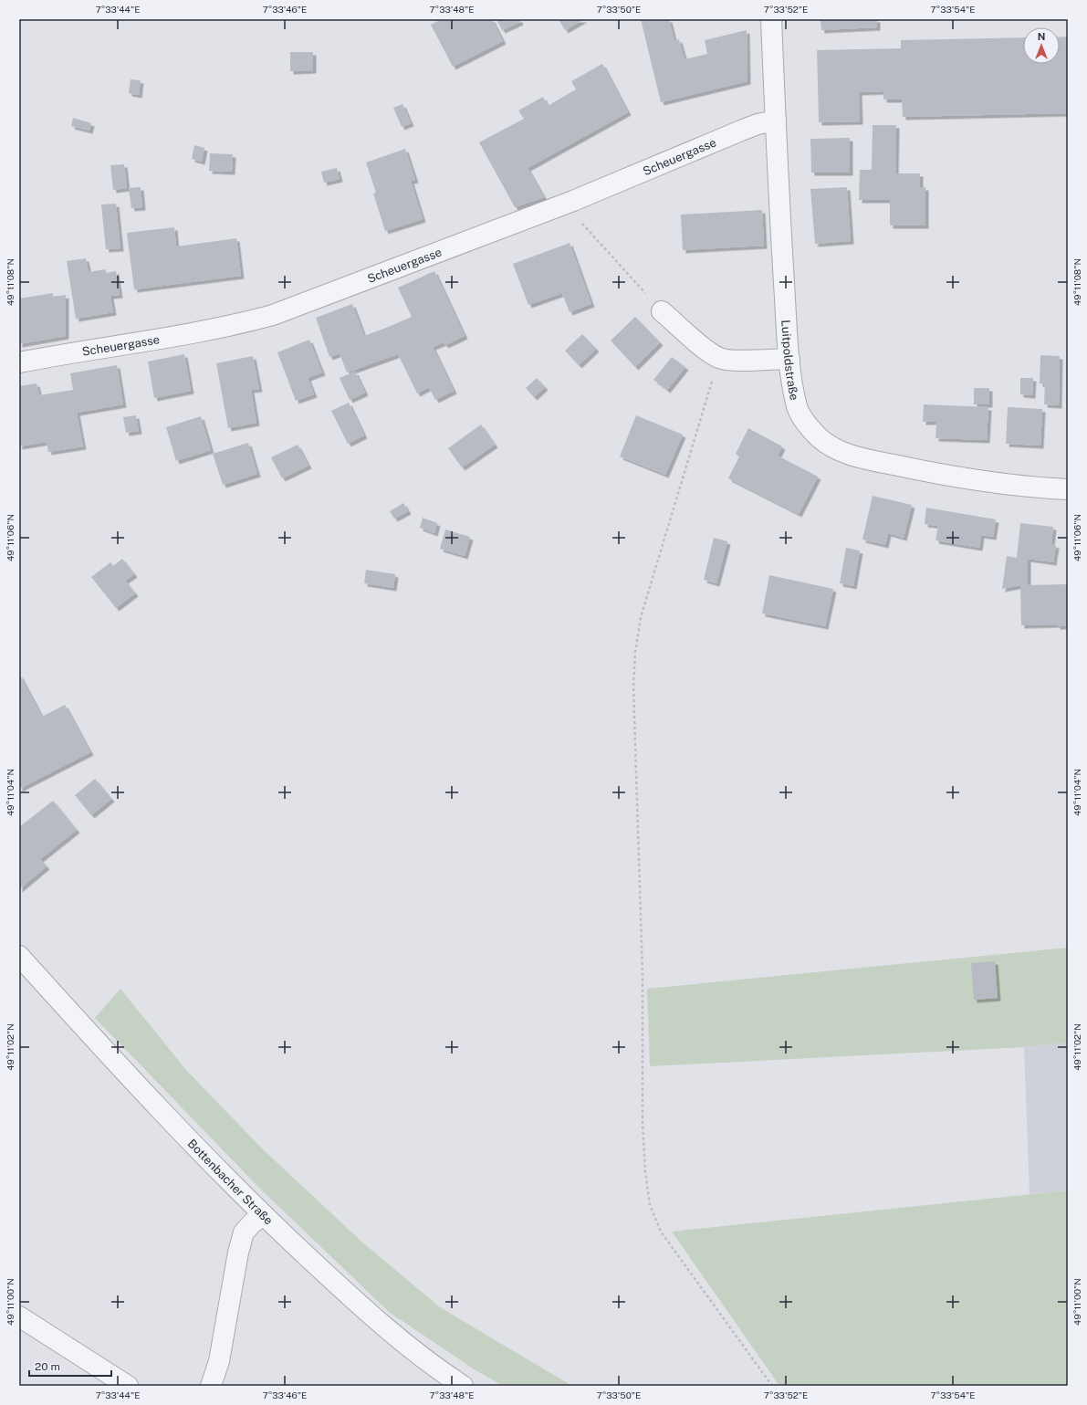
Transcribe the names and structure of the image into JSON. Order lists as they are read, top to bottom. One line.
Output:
{"streets":{"street":["Scheuergasse","Luitpoldstraße","Bottenbacher Straße"]},"crossings":[["Scheuergasse","Luitpoldstraße"]],"scale_bar":"20 m","north":"top","coordinates":["7°33'44\"E","7°33'46\"E","7°33'48\"E","7°33'50\"E","7°33'52\"E","7°33'54\"E","49°11'08\"N","49°11'06\"N","49°11'04\"N","49°11'02\"N","49°11'00\"N"]}
